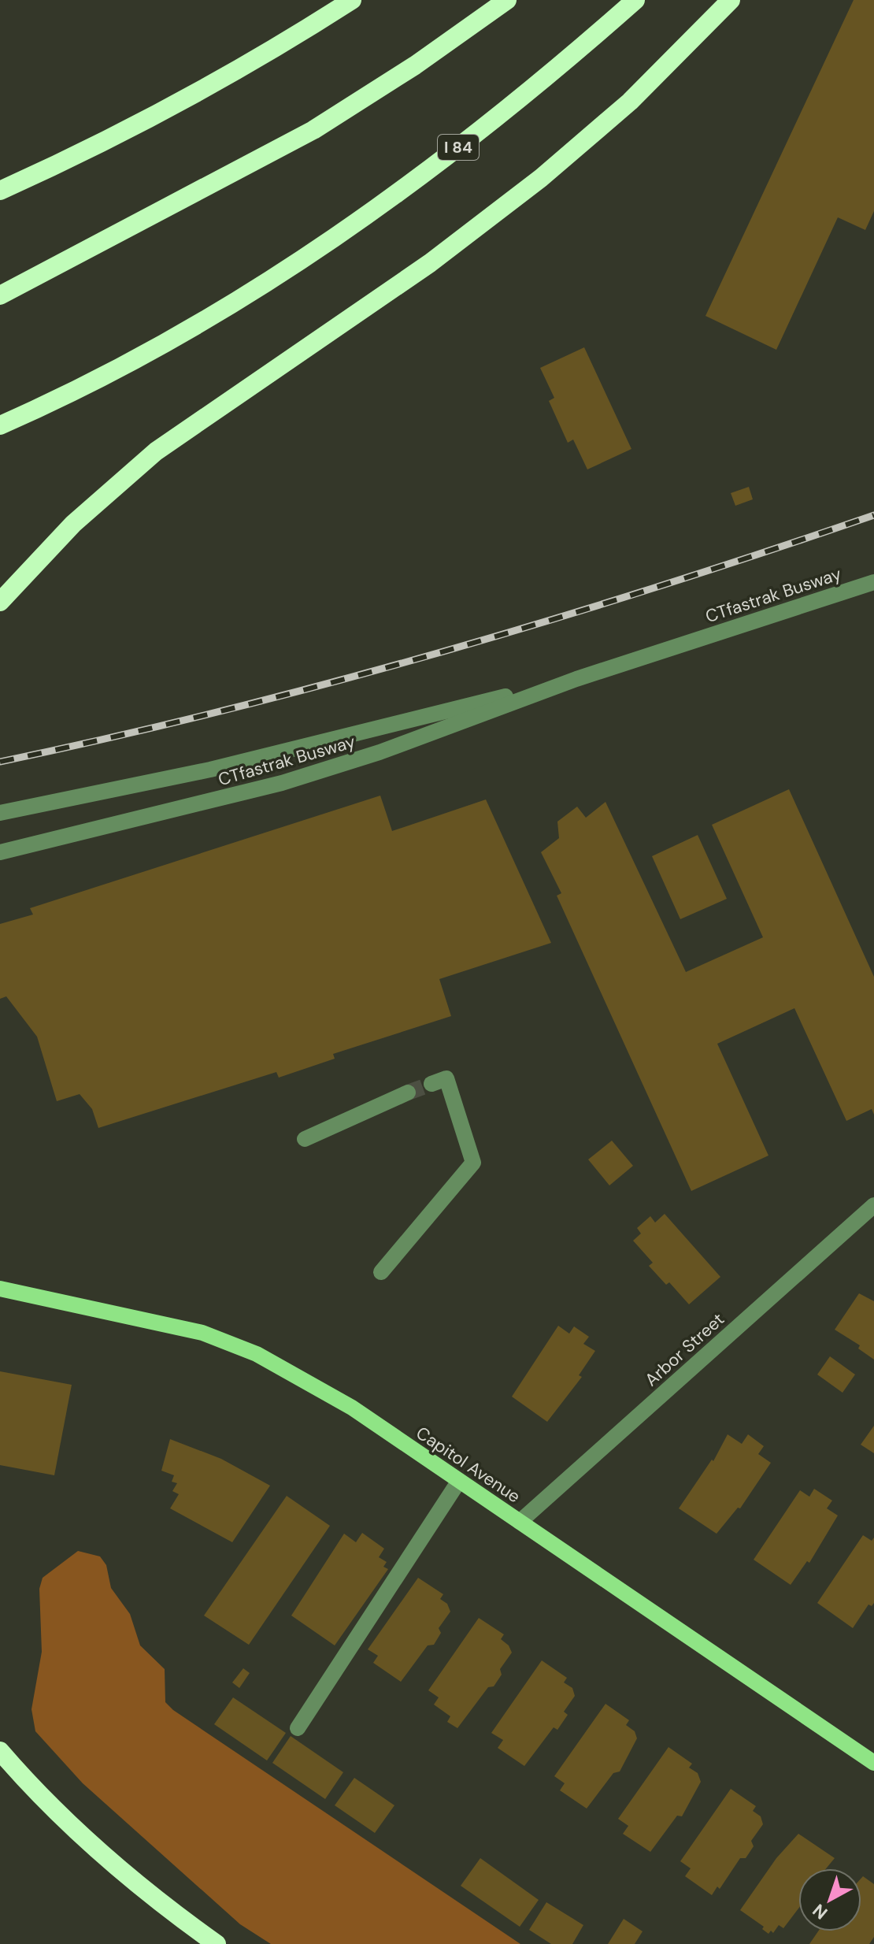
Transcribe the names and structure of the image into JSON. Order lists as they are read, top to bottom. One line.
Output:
{"streets":{"highway":["I 84"],"main road":["Capitol Avenue"],"street":["CTfastrak Busway","Arbor Street"]},"crossings":[["Arbor Street","Capitol Avenue"]],"north":"bottom left"}
